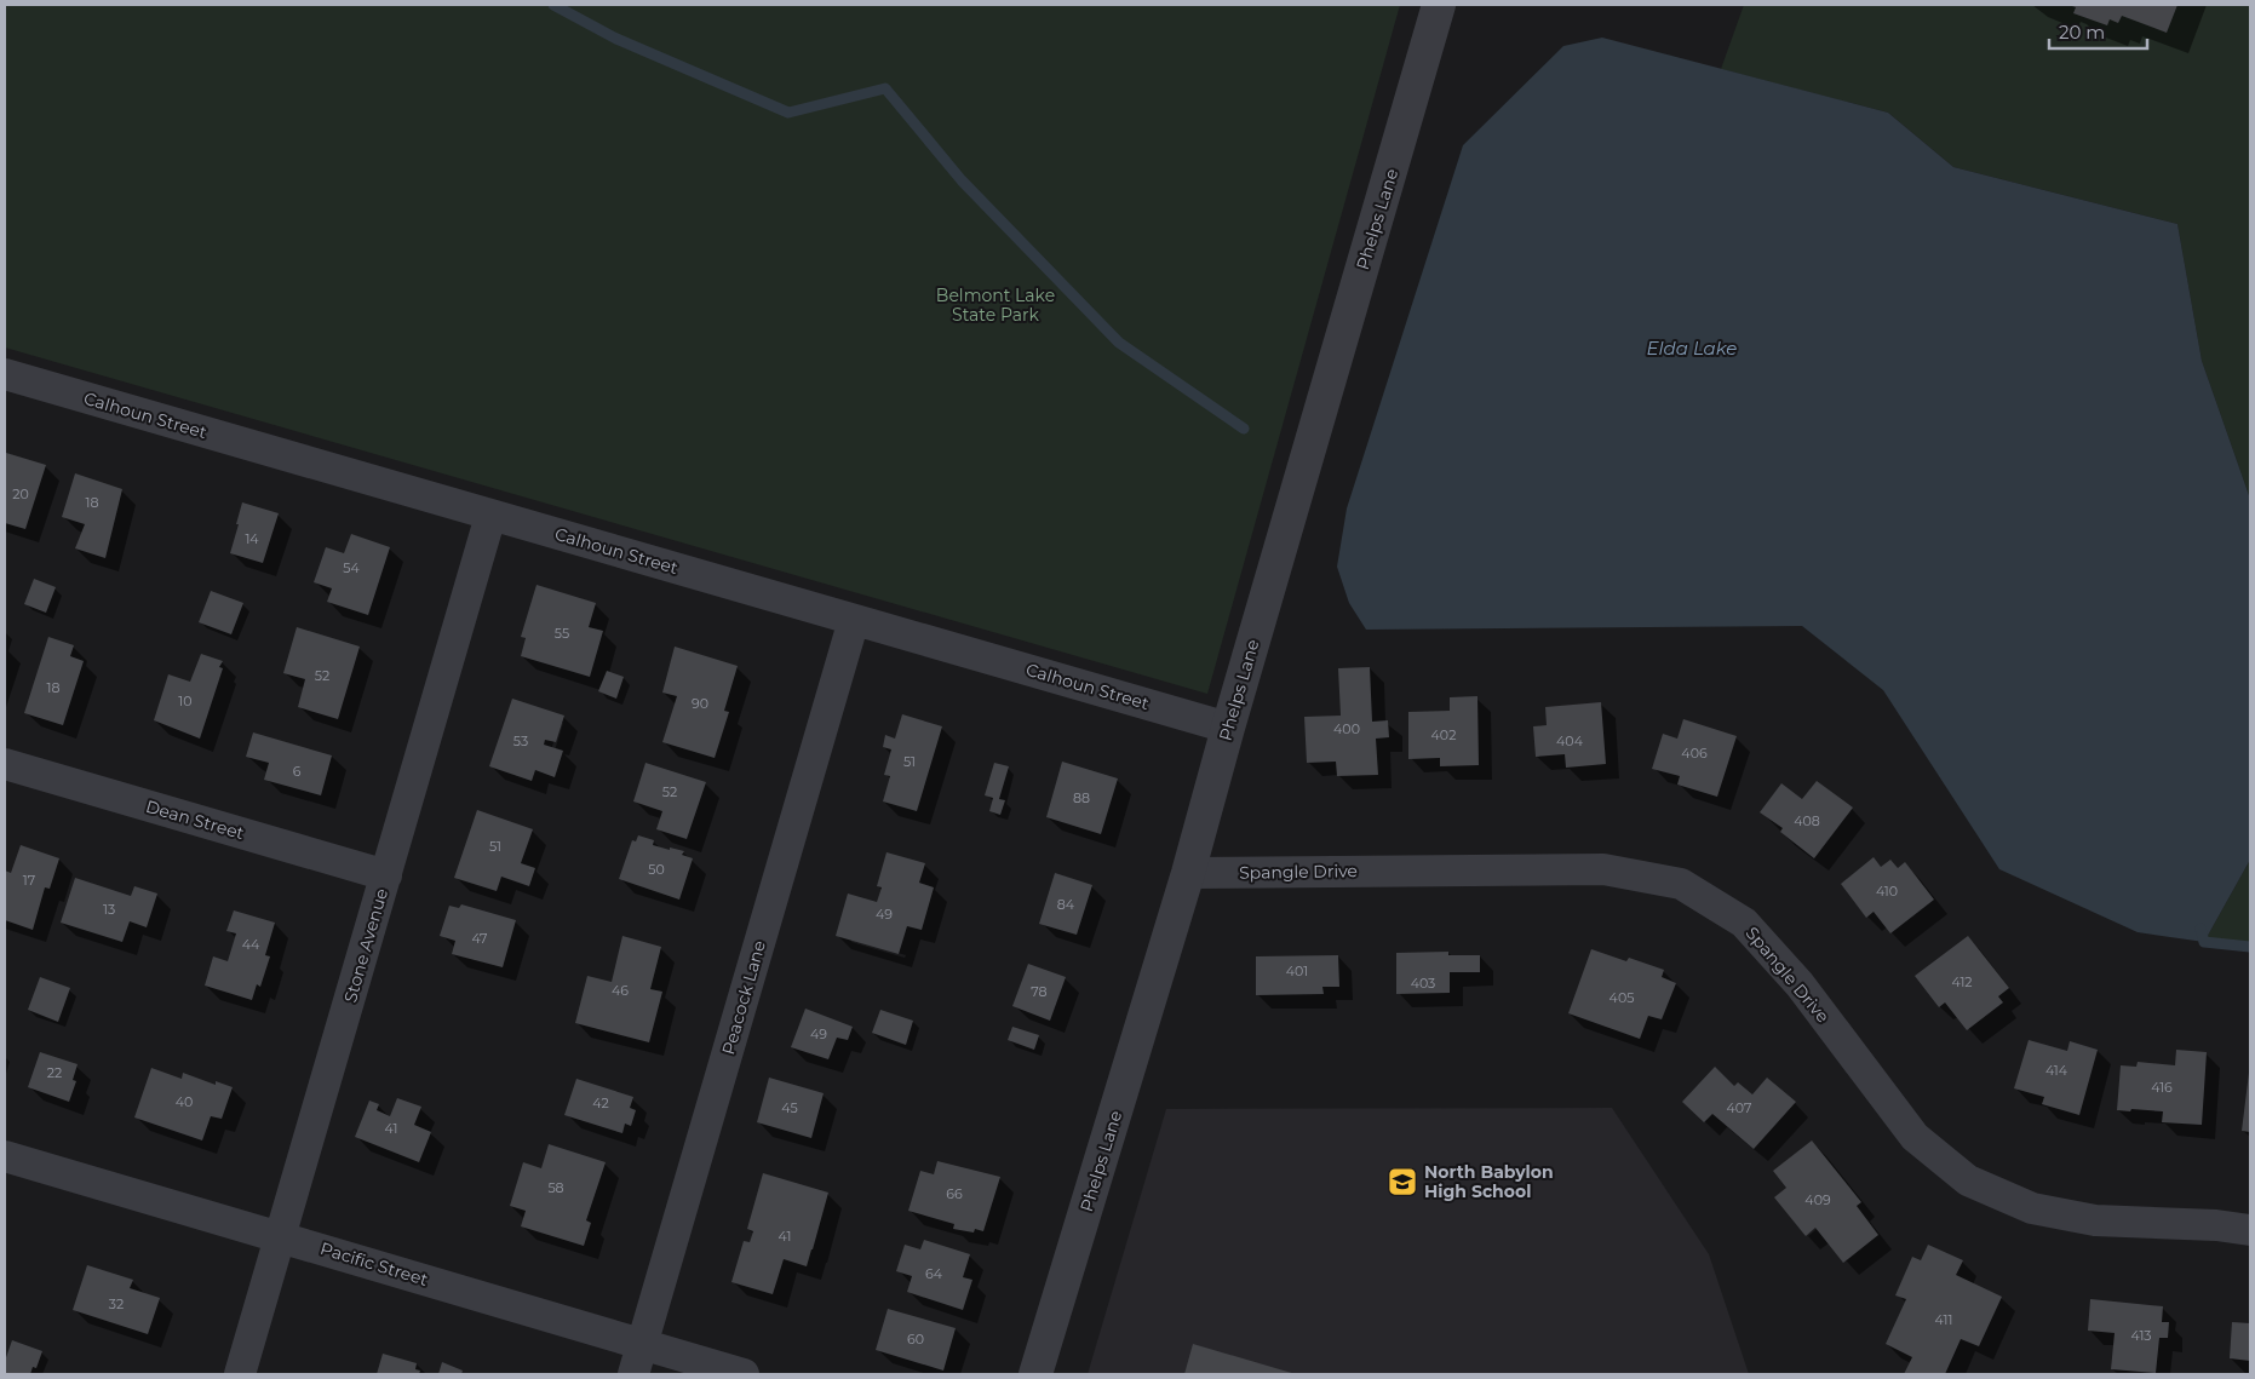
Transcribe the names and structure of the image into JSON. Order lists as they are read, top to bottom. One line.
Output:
{"streets":{"street":["Phelps Lane","Calhoun Street","Dean Street","Spangle Drive","Stone Avenue","Peacock Lane","Pacific Street"]},"crossings":[["Phelps Lane","Calhoun Street"],["Phelps Lane","Spangle Drive"],["Calhoun Street","Stone Avenue"],["Calhoun Street","Peacock Lane"],["Dean Street","Stone Avenue"],["Stone Avenue","Pacific Street"],["Peacock Lane","Pacific Street"]],"water":["Elda Lake"],"parks":["Belmont Lake State Park"],"places":{"school or university":["North Babylon High School"]},"house_numbers":["20","18","14","54","55","52","18","10","90","400","402","53","404","406","51","6","52","88","408","51","50","17","410","84","13","49","47","44","401","412","403","46","78","405","49","414","22","416","40","42","45","407","41","58","66","409","41","64","32","411","413","60"],"scale_bar":"20 m"}
